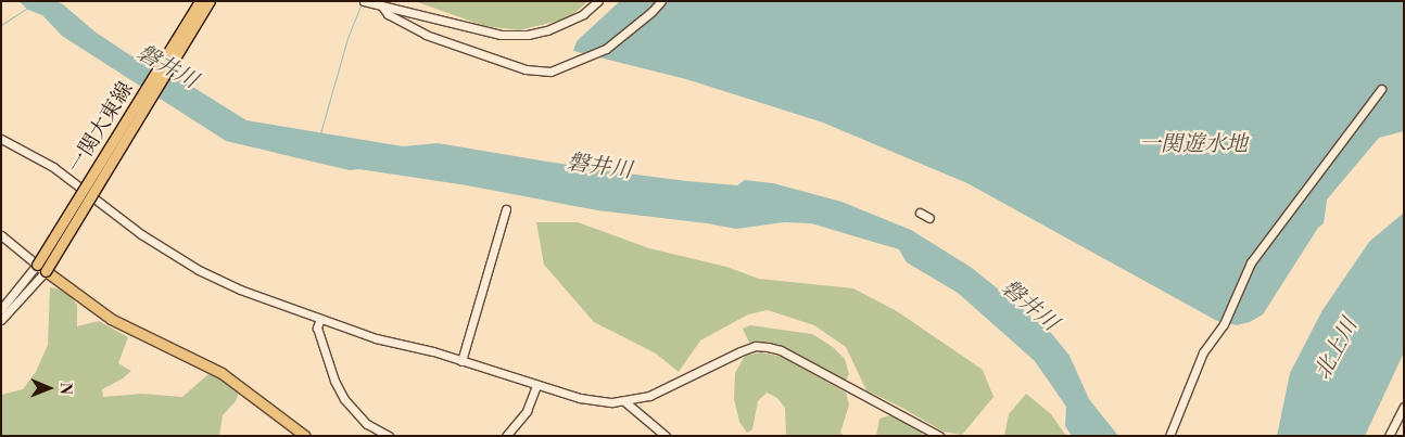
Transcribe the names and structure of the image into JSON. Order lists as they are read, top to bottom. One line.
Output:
{"streets":{"main road":["一関大東線"]},"water":["磐井川","一関遊水地","北上川"],"north":"right"}
